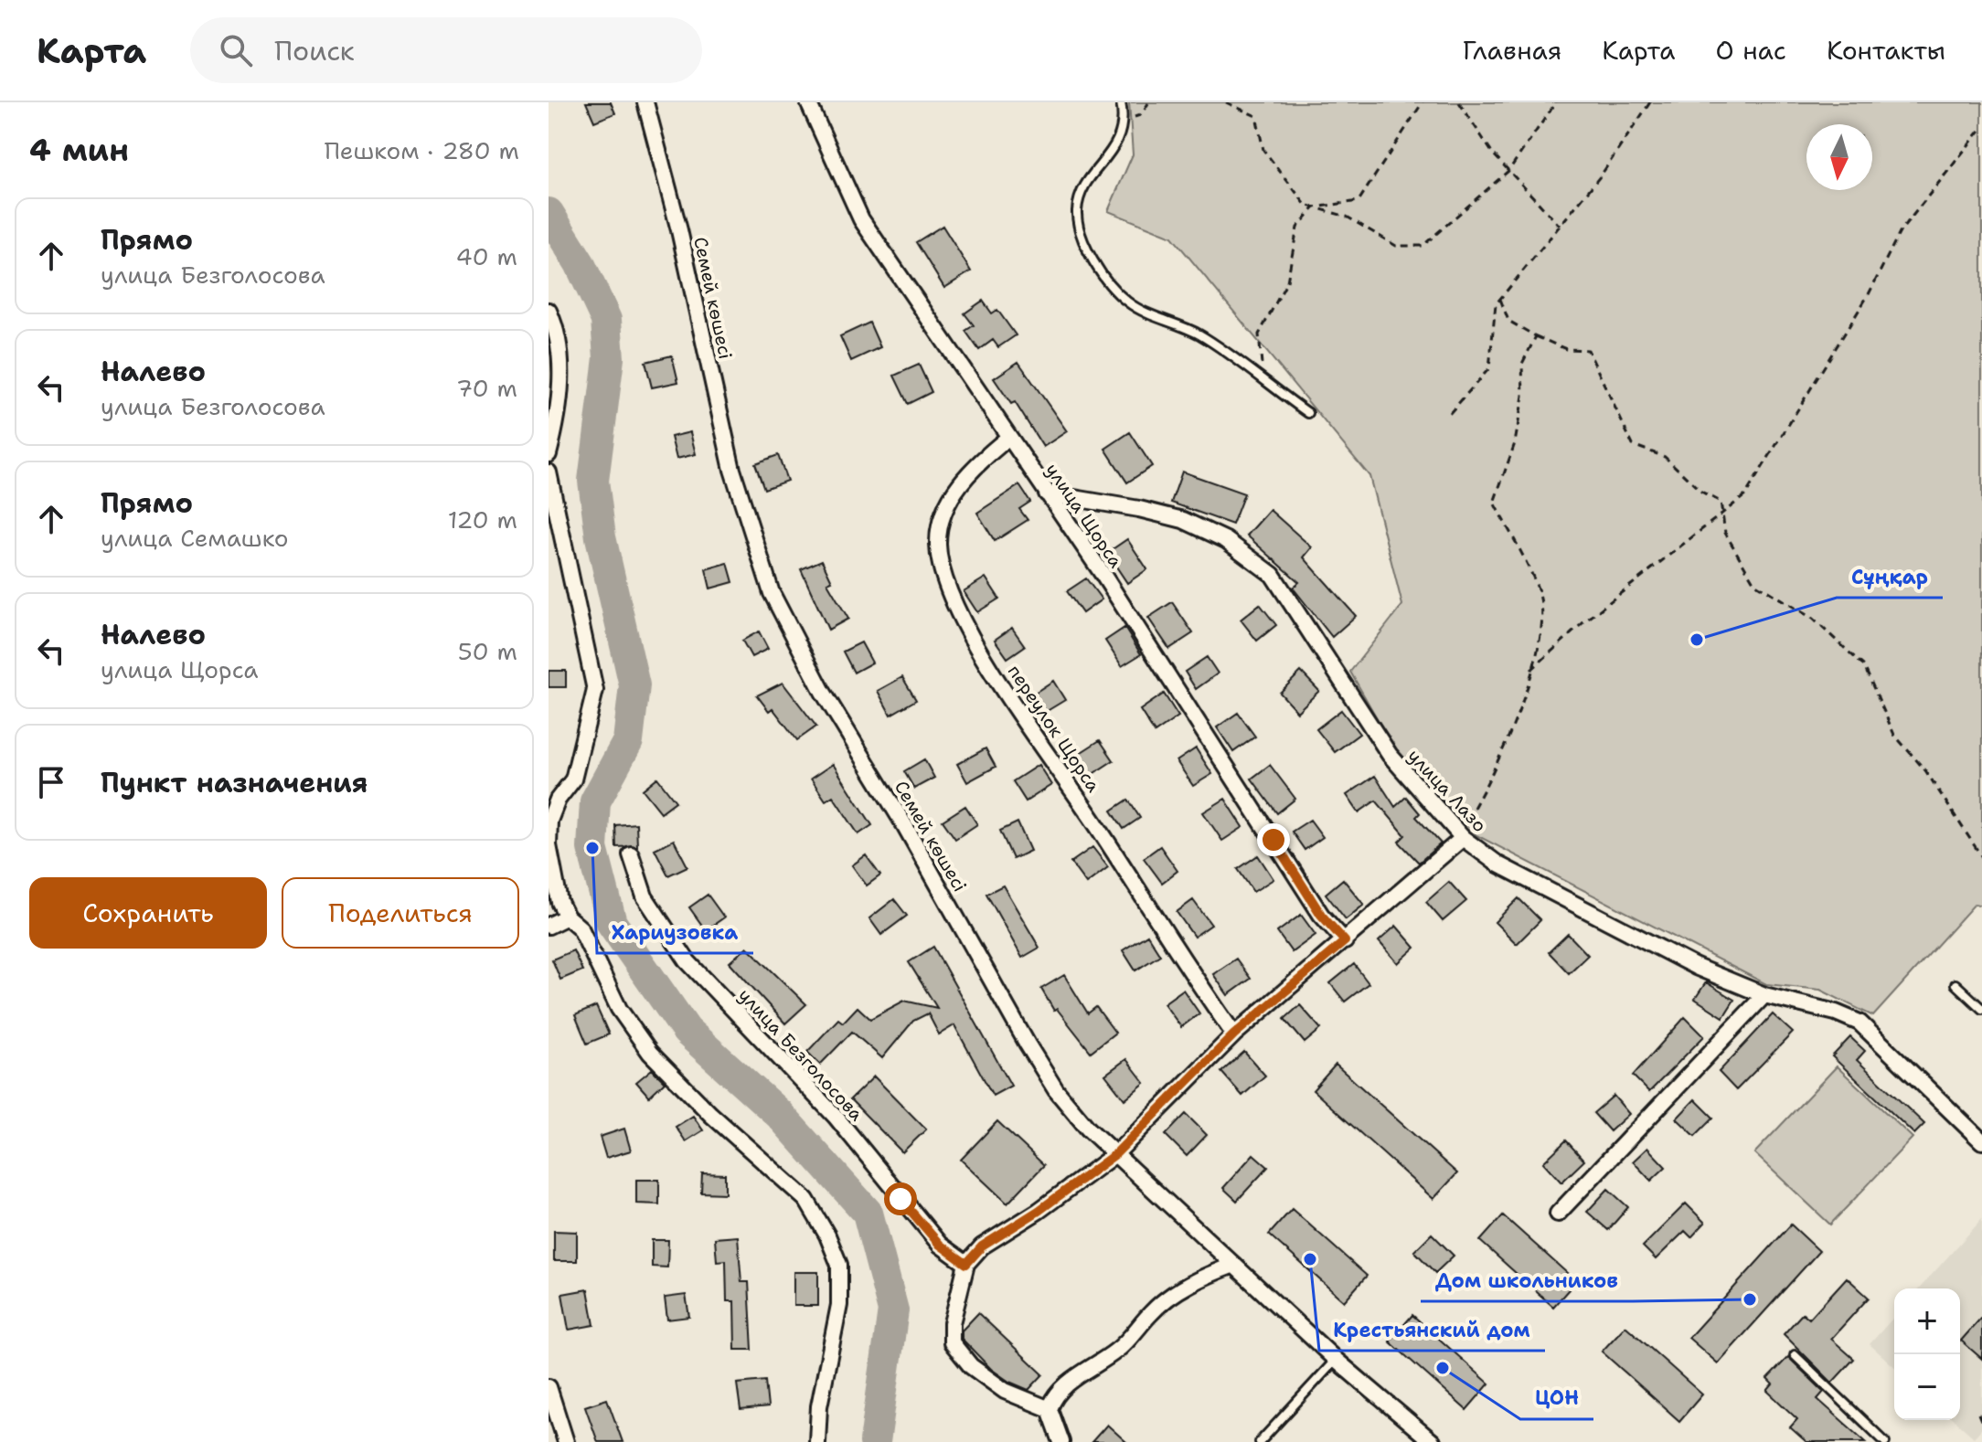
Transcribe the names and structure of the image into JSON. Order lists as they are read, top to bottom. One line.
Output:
{"streets":{"street":["Семей көшесі","улица Щорса","переулок Щорса","улица Лазо","улица Безголосова"]},"crossings":[["улица Щорса","переулок Щорса"],["улица Щорса","улица Лазо"]],"places":["Сұңқар","Хариузовка","Крестьянский дом","Дом школьников","ЦОН"],"north":"bottom","page":{"header":"Карта","search":"Поиск","nav":["Главная","Карта","О нас","Контакты"],"heading":["4 мин","Пешком · 280 m"],"list":[["Прямо","улица Безголосова","40 m"],["Налево","улица Безголосова","70 m"],["Прямо","улица Семашко","120 m"],["Налево","улица Щорса","50 m"],"Пункт назначения"],"buttons":["Сохранить","Поделиться"],"map_buttons":["+","−"]}}
